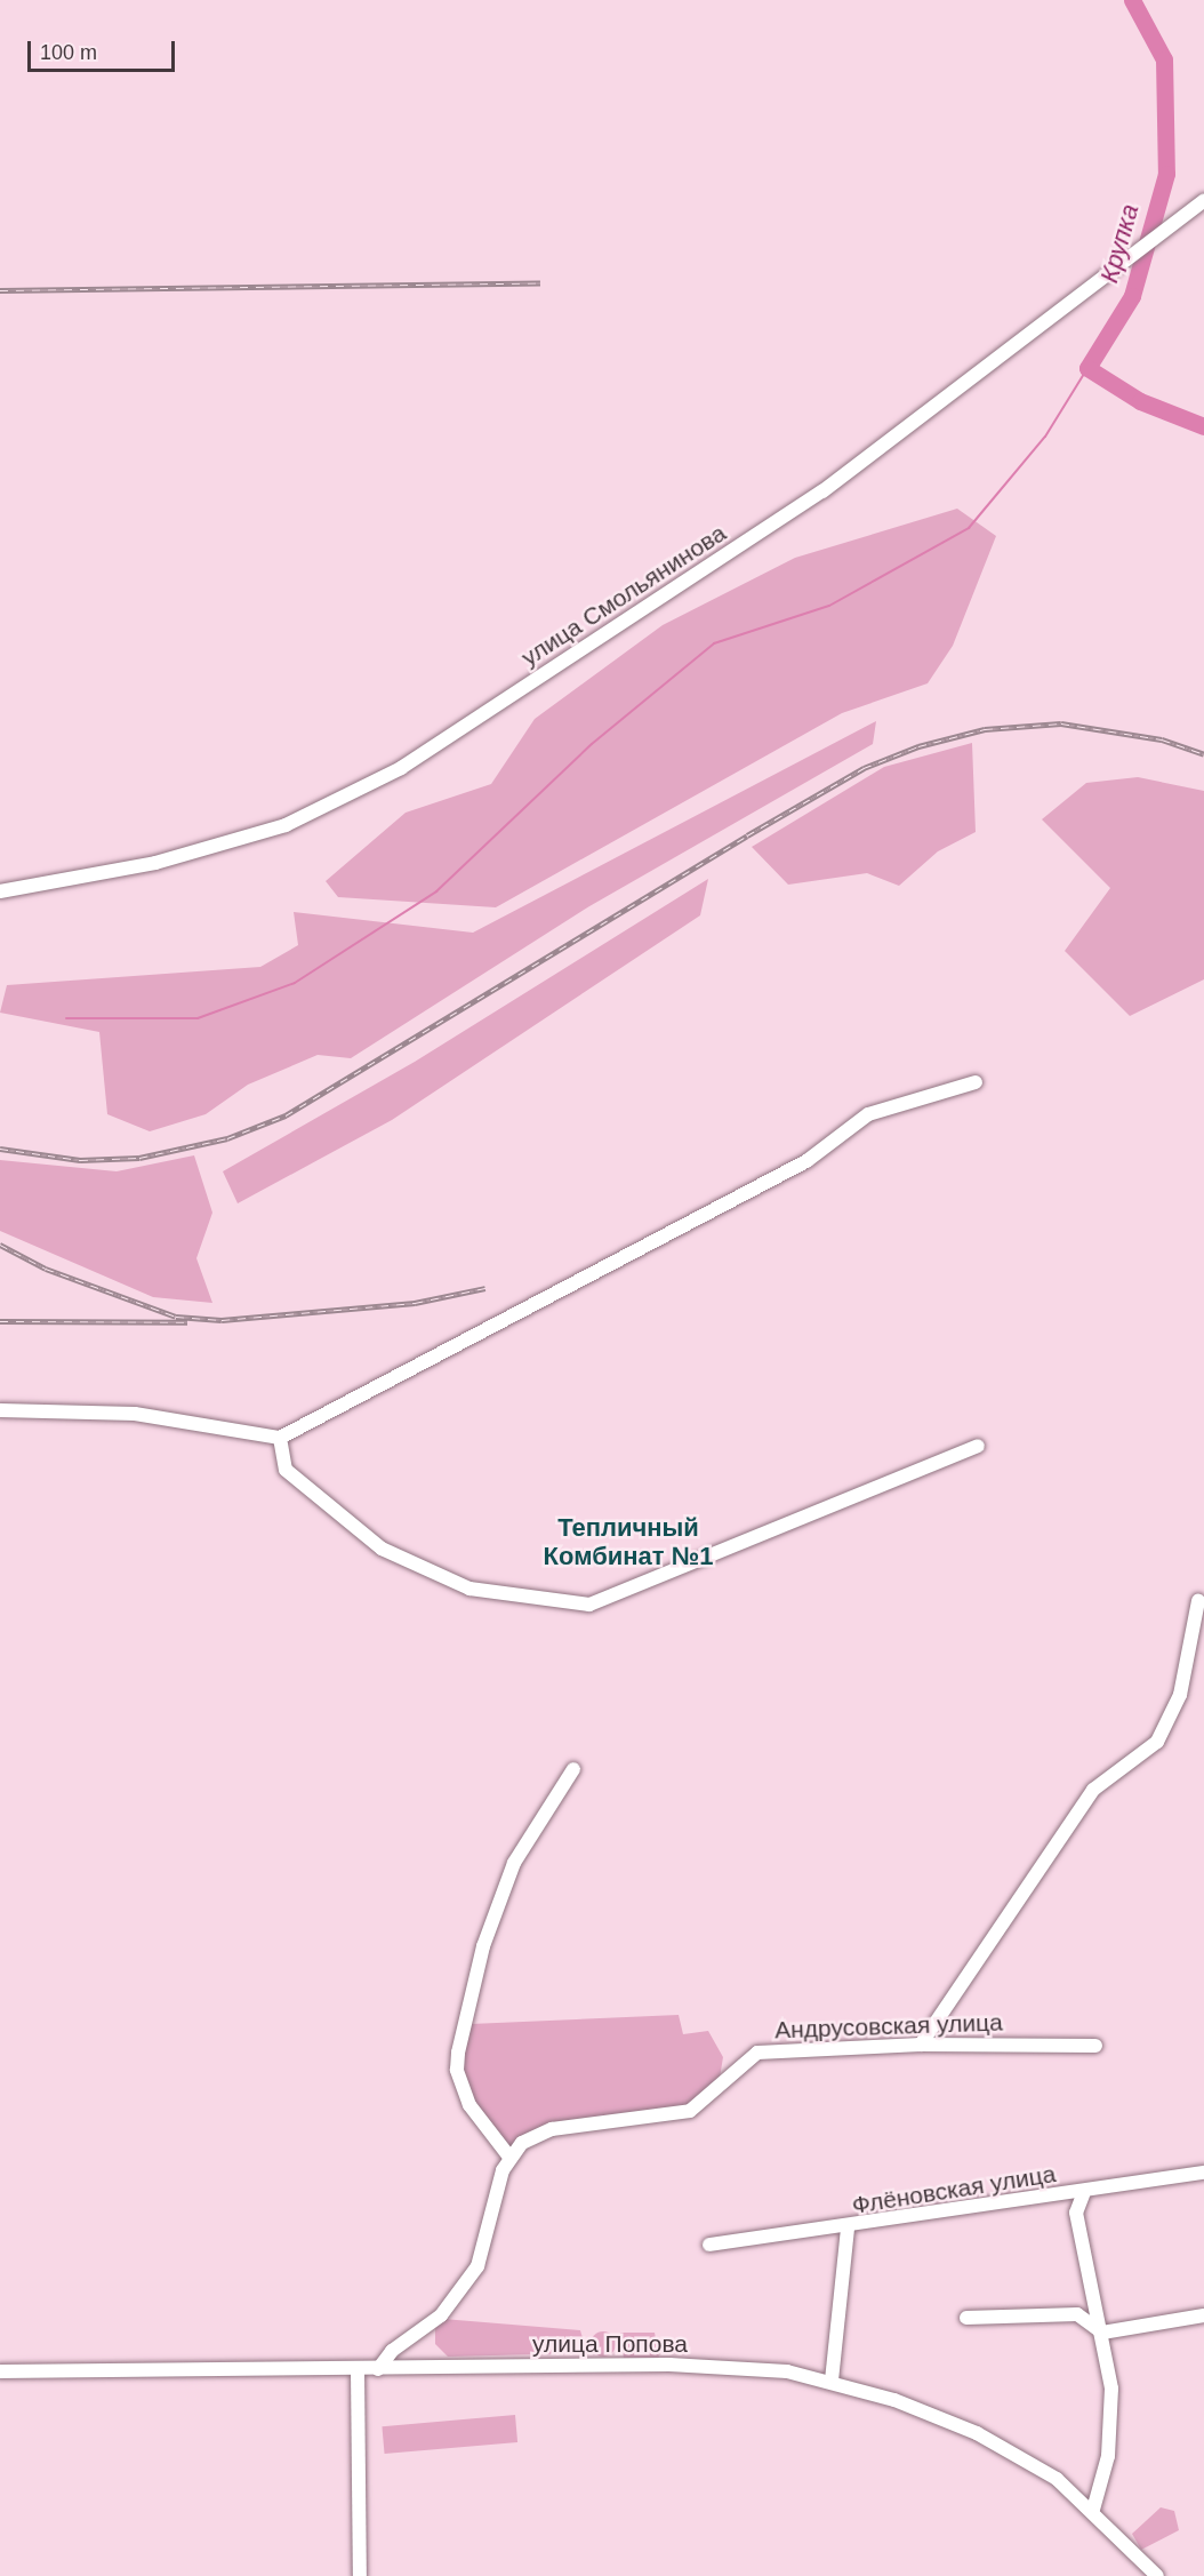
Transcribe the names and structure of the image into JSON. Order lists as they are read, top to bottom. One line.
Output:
{"streets":{"street":["улица Смольянинова","Андрусовская улица","Флёновская улица","улица Попова"]},"districts":["Тепличный Комбинат №1"],"water":["Крупка"],"scale_bar":"100 m"}
